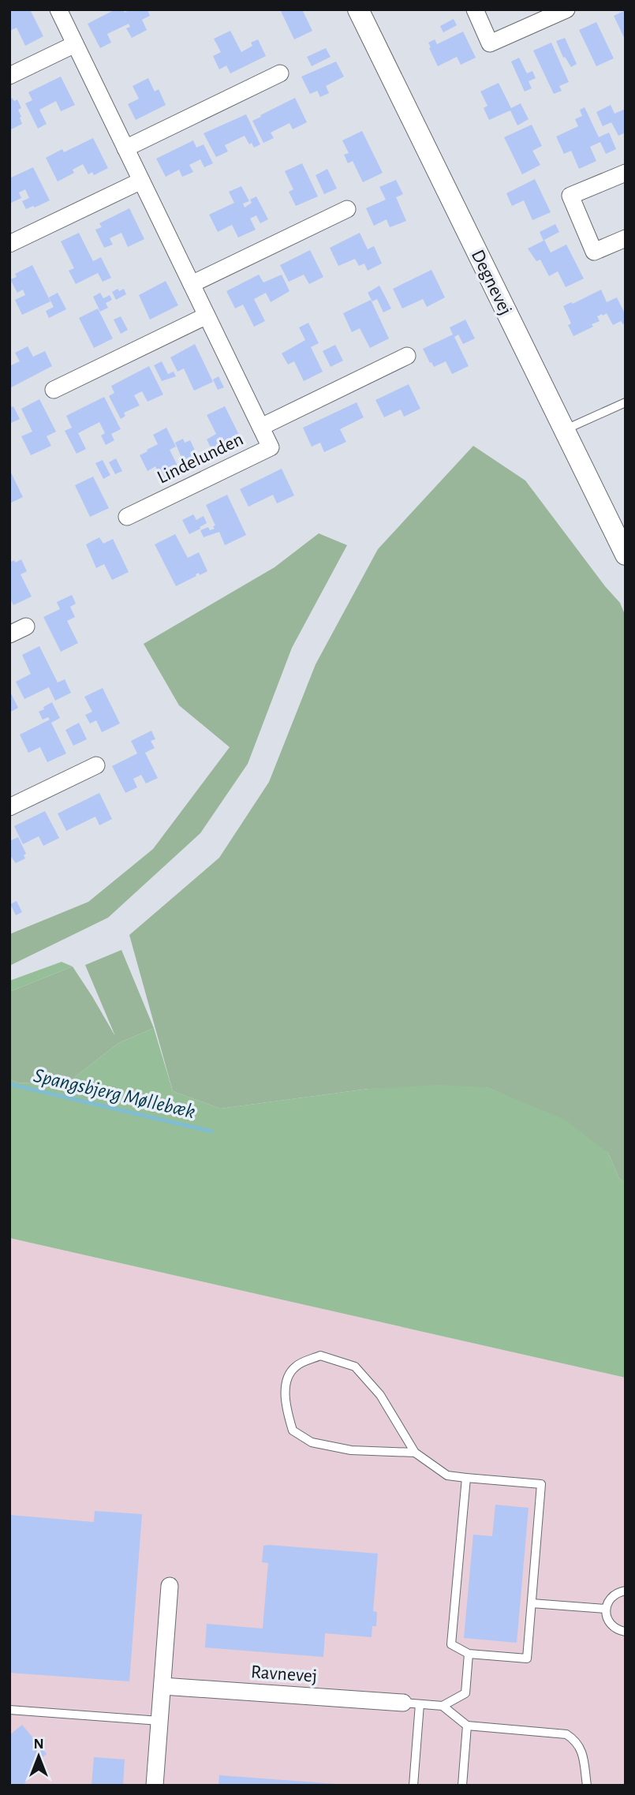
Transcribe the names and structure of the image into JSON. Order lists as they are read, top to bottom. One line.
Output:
{"streets":{"street":["Degnevej","Lindelunden","Ravnevej"]},"water":["Spangsbjerg Møllebæk"],"north":"top"}
